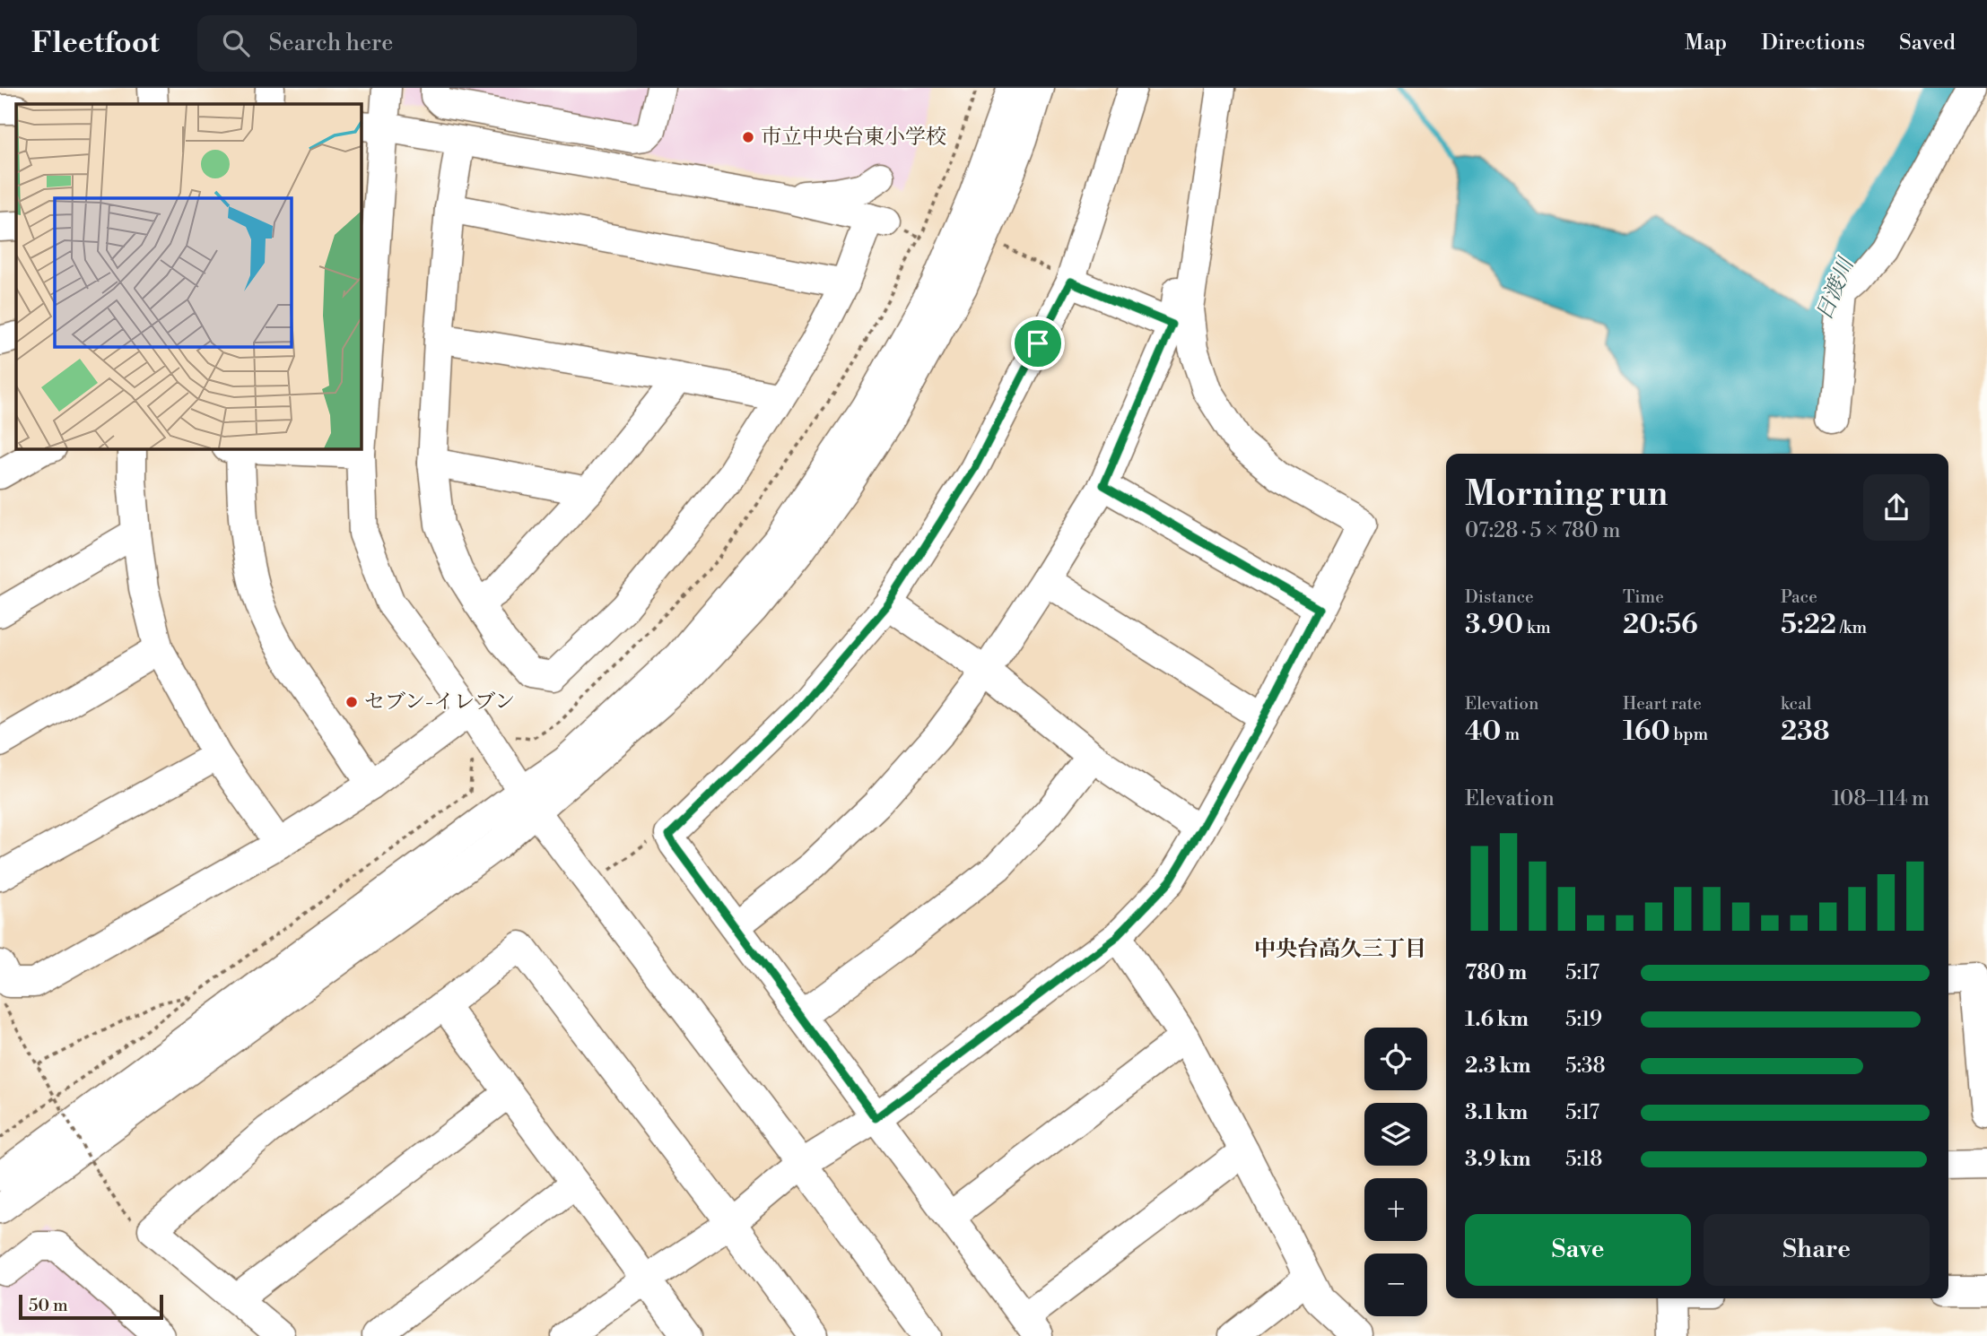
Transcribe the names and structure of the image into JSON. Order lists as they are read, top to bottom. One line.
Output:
{"districts":["中央台高久三丁目"],"water":["日渡川"],"places":["市立中央台東小学校","セブン-イレブン"],"scale_bar":"50 m","page":{"header":"Fleetfoot","search":"Search here","nav":["Map","Directions","Saved"],"heading":["Morning run","07:28 · 5 × 780 m"],"stats":[["Distance","3.90 km"],["Time","20:56"],["Pace","5:22 /km"],["Elevation","40 m"],["Heart rate","160 bpm"],["kcal","238"]],"chart":["Elevation","108–114 m"],"list":[{"name":"780 m","note":"5:17"},{"name":"1.6 km","note":"5:19"},{"name":"2.3 km","note":"5:38"},{"name":"3.1 km","note":"5:17"},{"name":"3.9 km","note":"5:18"}],"map_buttons":["+","−"],"buttons":["Save","Share"],"scale":"50 m"}}
